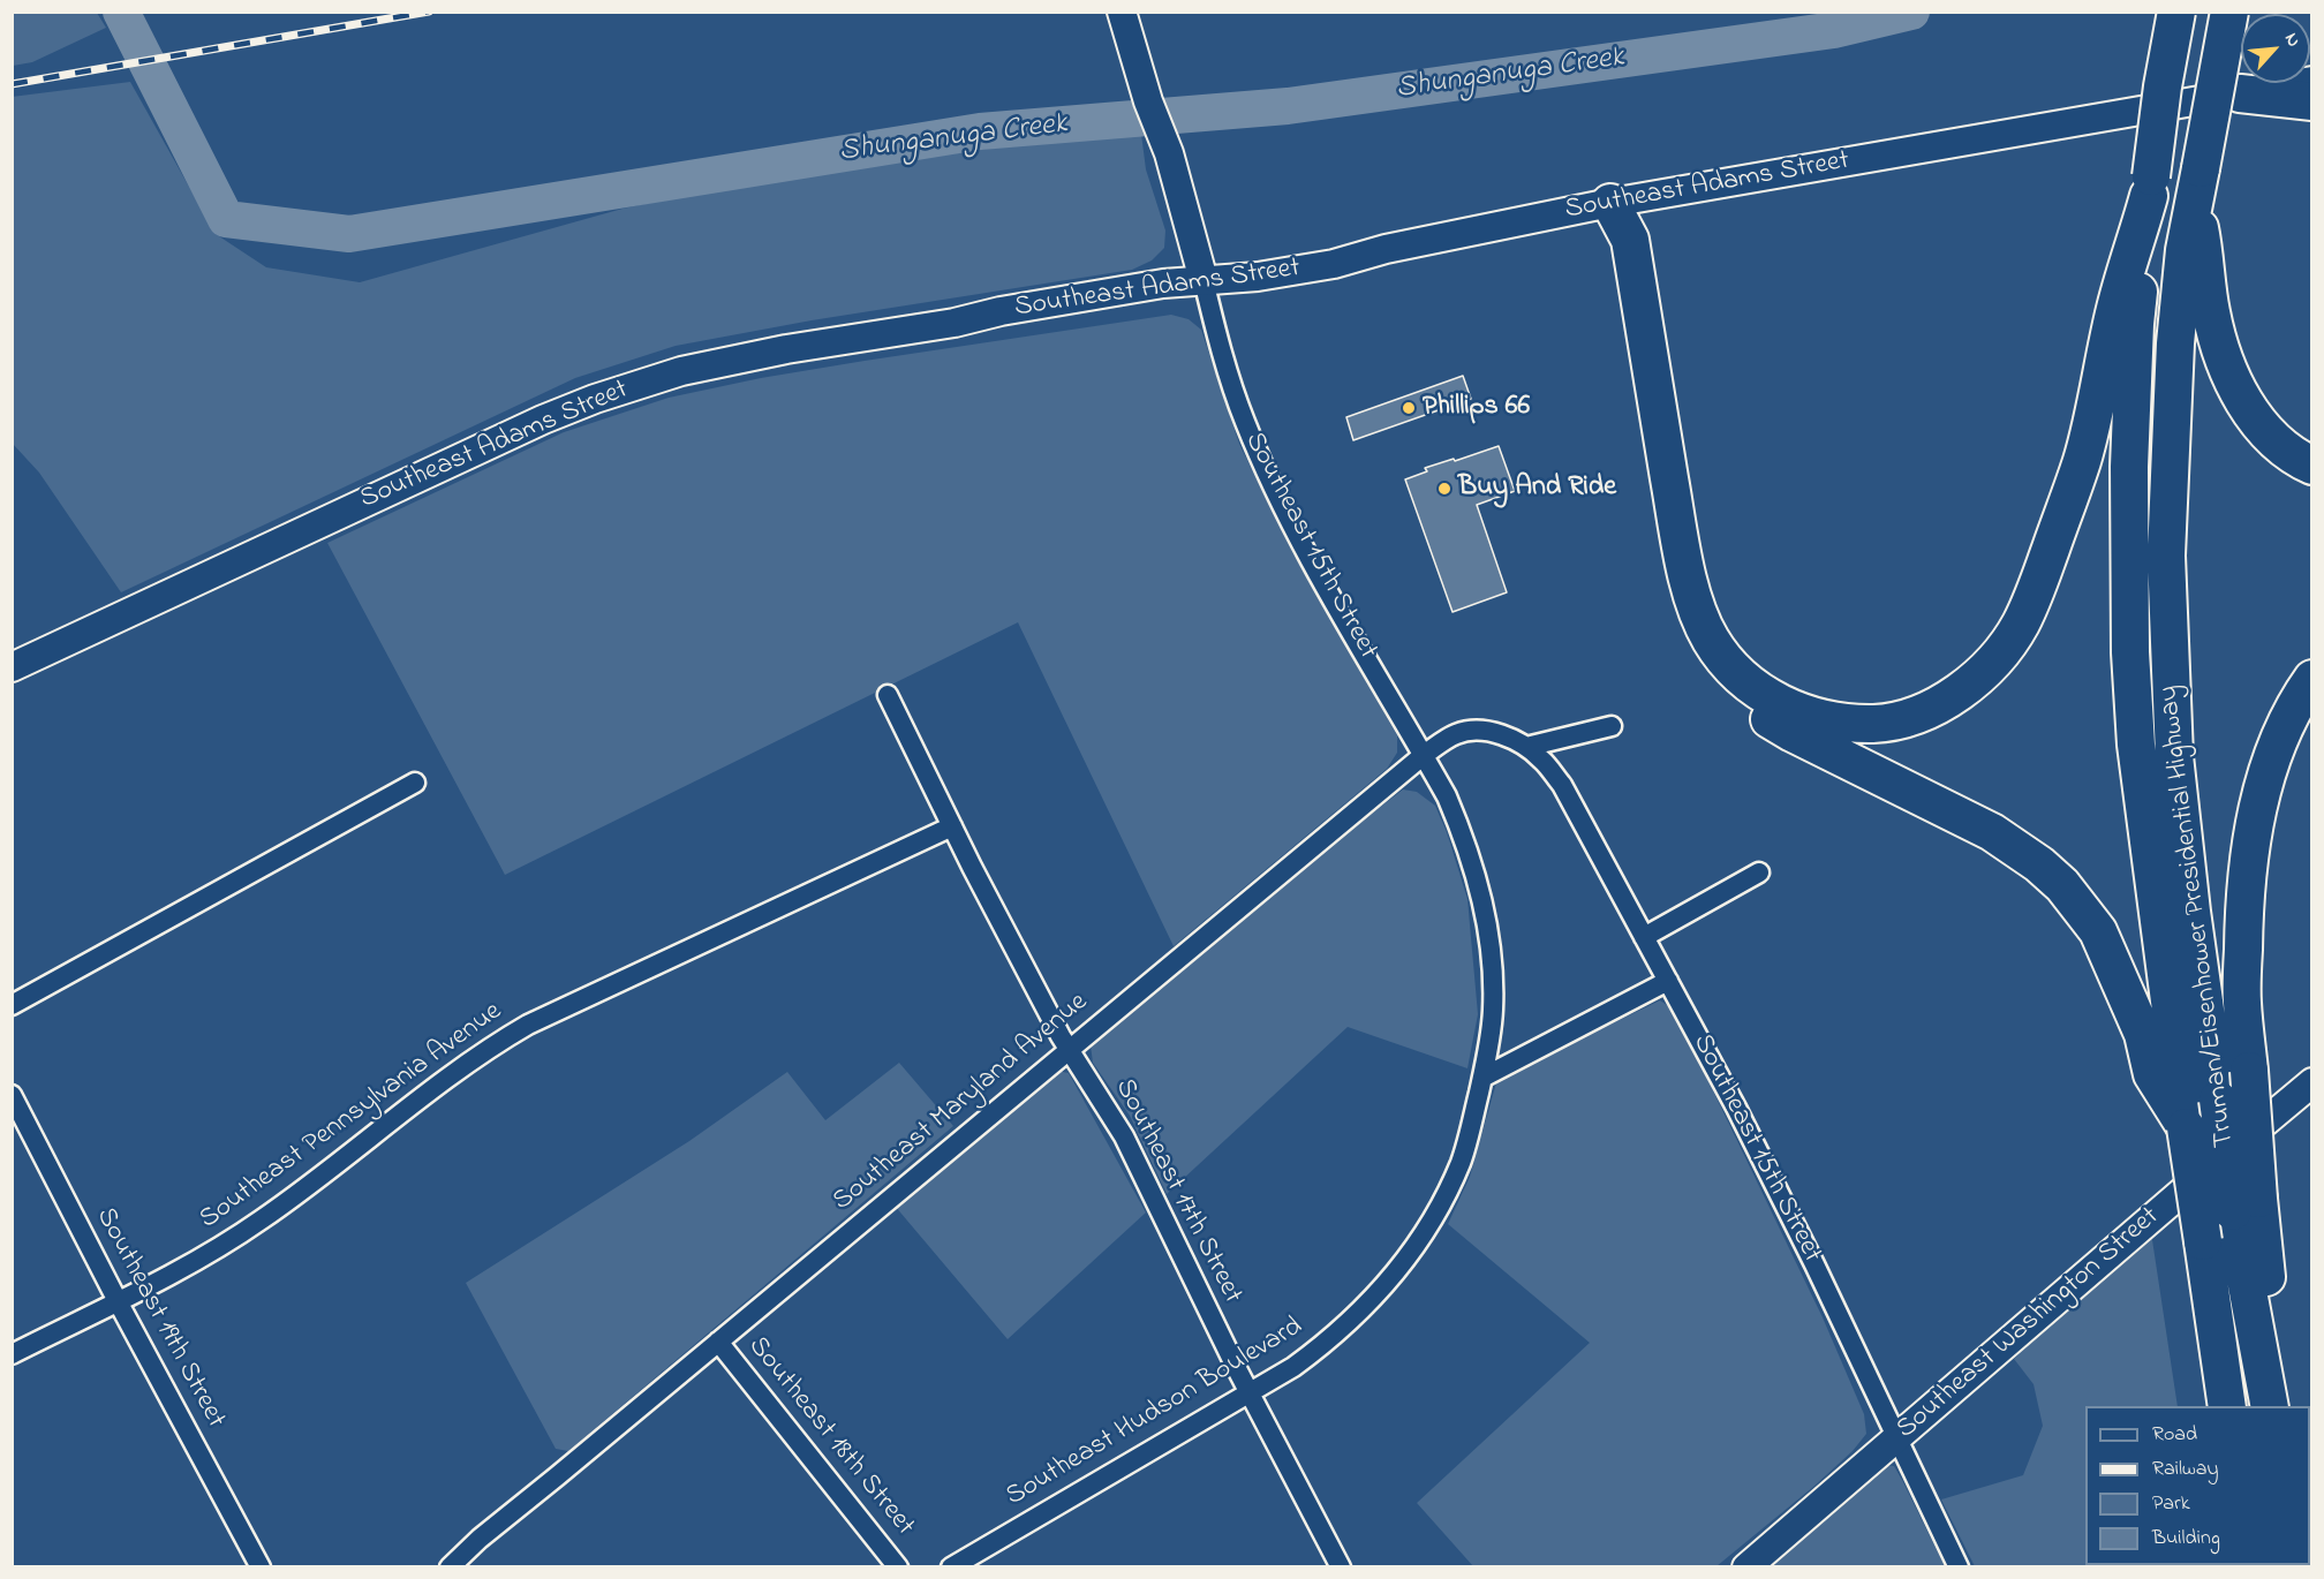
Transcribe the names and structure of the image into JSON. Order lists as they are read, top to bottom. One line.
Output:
{"streets":{"highway":["Truman/Eisenhower Presidential Highway"],"main road":["Southeast Adams Street","Southeast 15th Street","Southeast Washington Street"],"street":["Southeast Maryland Avenue","Southeast Pennsylvania Avenue","Southeast 17th Street","Southeast 19th Street","Southeast Hudson Boulevard","Southeast 18th Street"]},"crossings":[["Southeast Adams Street","Southeast 15th Street"],["Southeast 15th Street","Southeast Maryland Avenue"],["Southeast 15th Street","Southeast Washington Street"],["Southeast 15th Street","Southeast Hudson Boulevard"],["Southeast Maryland Avenue","Southeast 17th Street"],["Southeast Maryland Avenue","Southeast Hudson Boulevard"],["Southeast Maryland Avenue","Southeast 18th Street"],["Southeast Pennsylvania Avenue","Southeast 17th Street"],["Southeast Pennsylvania Avenue","Southeast 19th Street"],["Southeast 17th Street","Southeast Hudson Boulevard"]],"water":["Shunganuga Creek"],"places":["Phillips 66","Buy And Ride"],"legend":["Road","Railway","Park","Building"],"north":"top right"}
